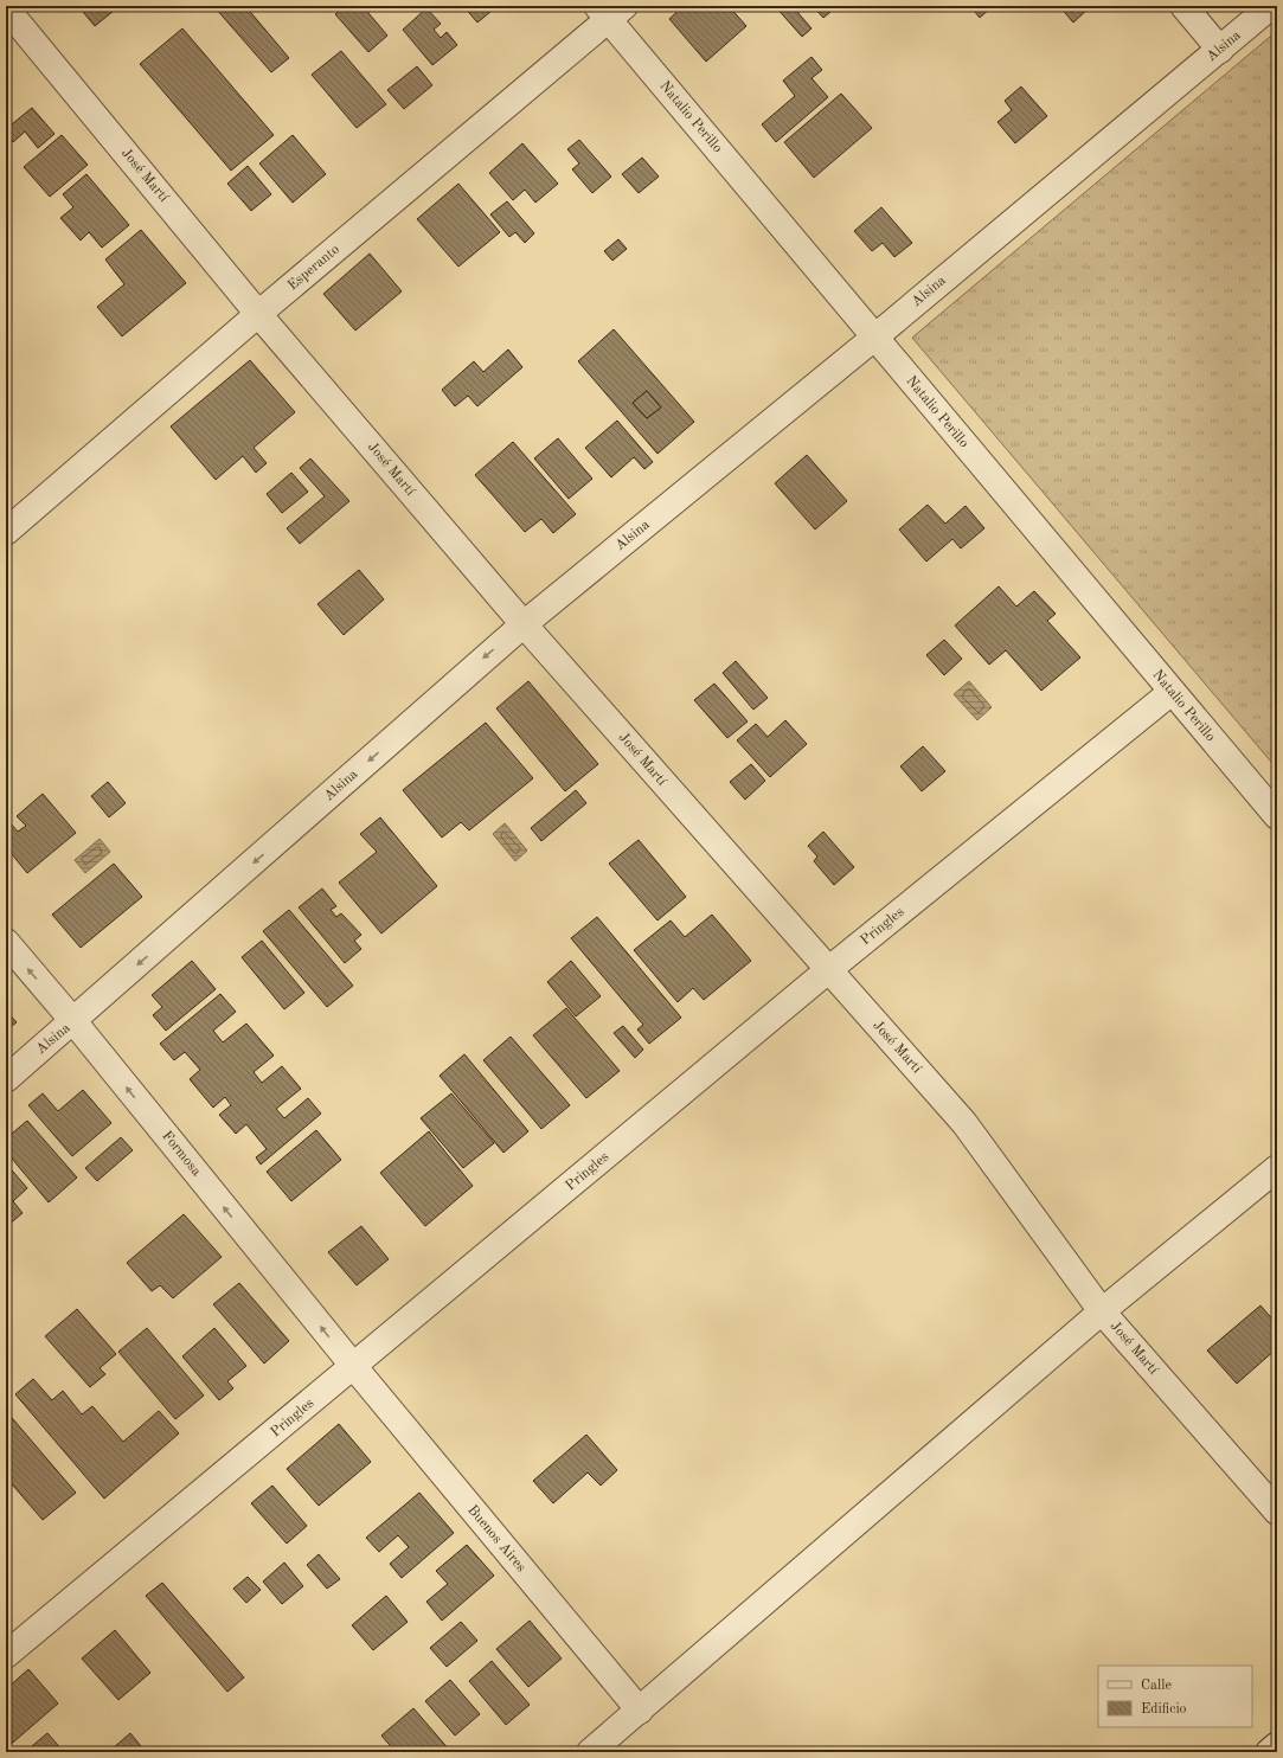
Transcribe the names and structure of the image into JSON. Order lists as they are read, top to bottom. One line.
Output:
{"streets":{"street":["Alsina","Natalio Perillo","José Martí","Esperanto","Pringles","Formosa","Buenos Aires"]},"crossings":[["Alsina","Natalio Perillo"],["Alsina","José Martí"],["Alsina","Formosa"],["Natalio Perillo","Esperanto"],["Natalio Perillo","Pringles"],["José Martí","Esperanto"],["José Martí","Pringles"],["Pringles","Formosa"],["Pringles","Buenos Aires"],["Formosa","Buenos Aires"]],"one_way":["Alsina","Formosa"],"legend":["Calle","Edificio"]}
